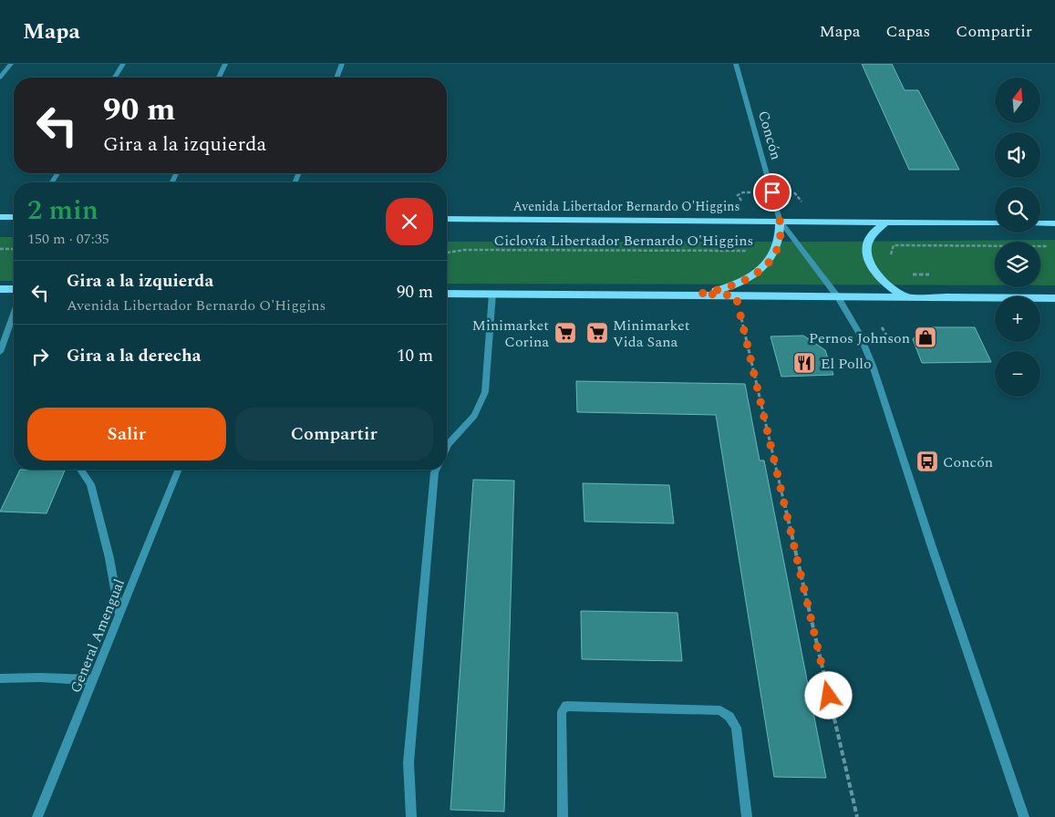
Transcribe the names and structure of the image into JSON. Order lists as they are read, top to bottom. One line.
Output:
{"streets":{"main road":["Avenida Libertador Bernardo O'Higgins"],"street":["Concón","General Amengual"],"path":["Ciclovía Libertador Bernardo O'Higgins"]},"crossings":[["Concón","Avenida Libertador Bernardo O'Higgins"]],"places":{"supermarket":["Minimarket Corina","Minimarket Vida Sana"],"shop":["Pernos Johnson"],"restaurant":["El Pollo"],"bus stop":["Concón"]},"north":"top","page":{"header":"Mapa","nav":["Mapa","Capas","Compartir"],"map_buttons":["+","−"],"turn":["90 m","Gira a la izquierda"],"heading":["2 min","150 m · 07:35"],"list":[{"name":"Gira a la izquierda","note":"Avenida Libertador Bernardo O'Higgins","value":"90 m"},{"name":"Gira a la derecha","value":"10 m"}],"buttons":["Salir","Compartir"]}}
